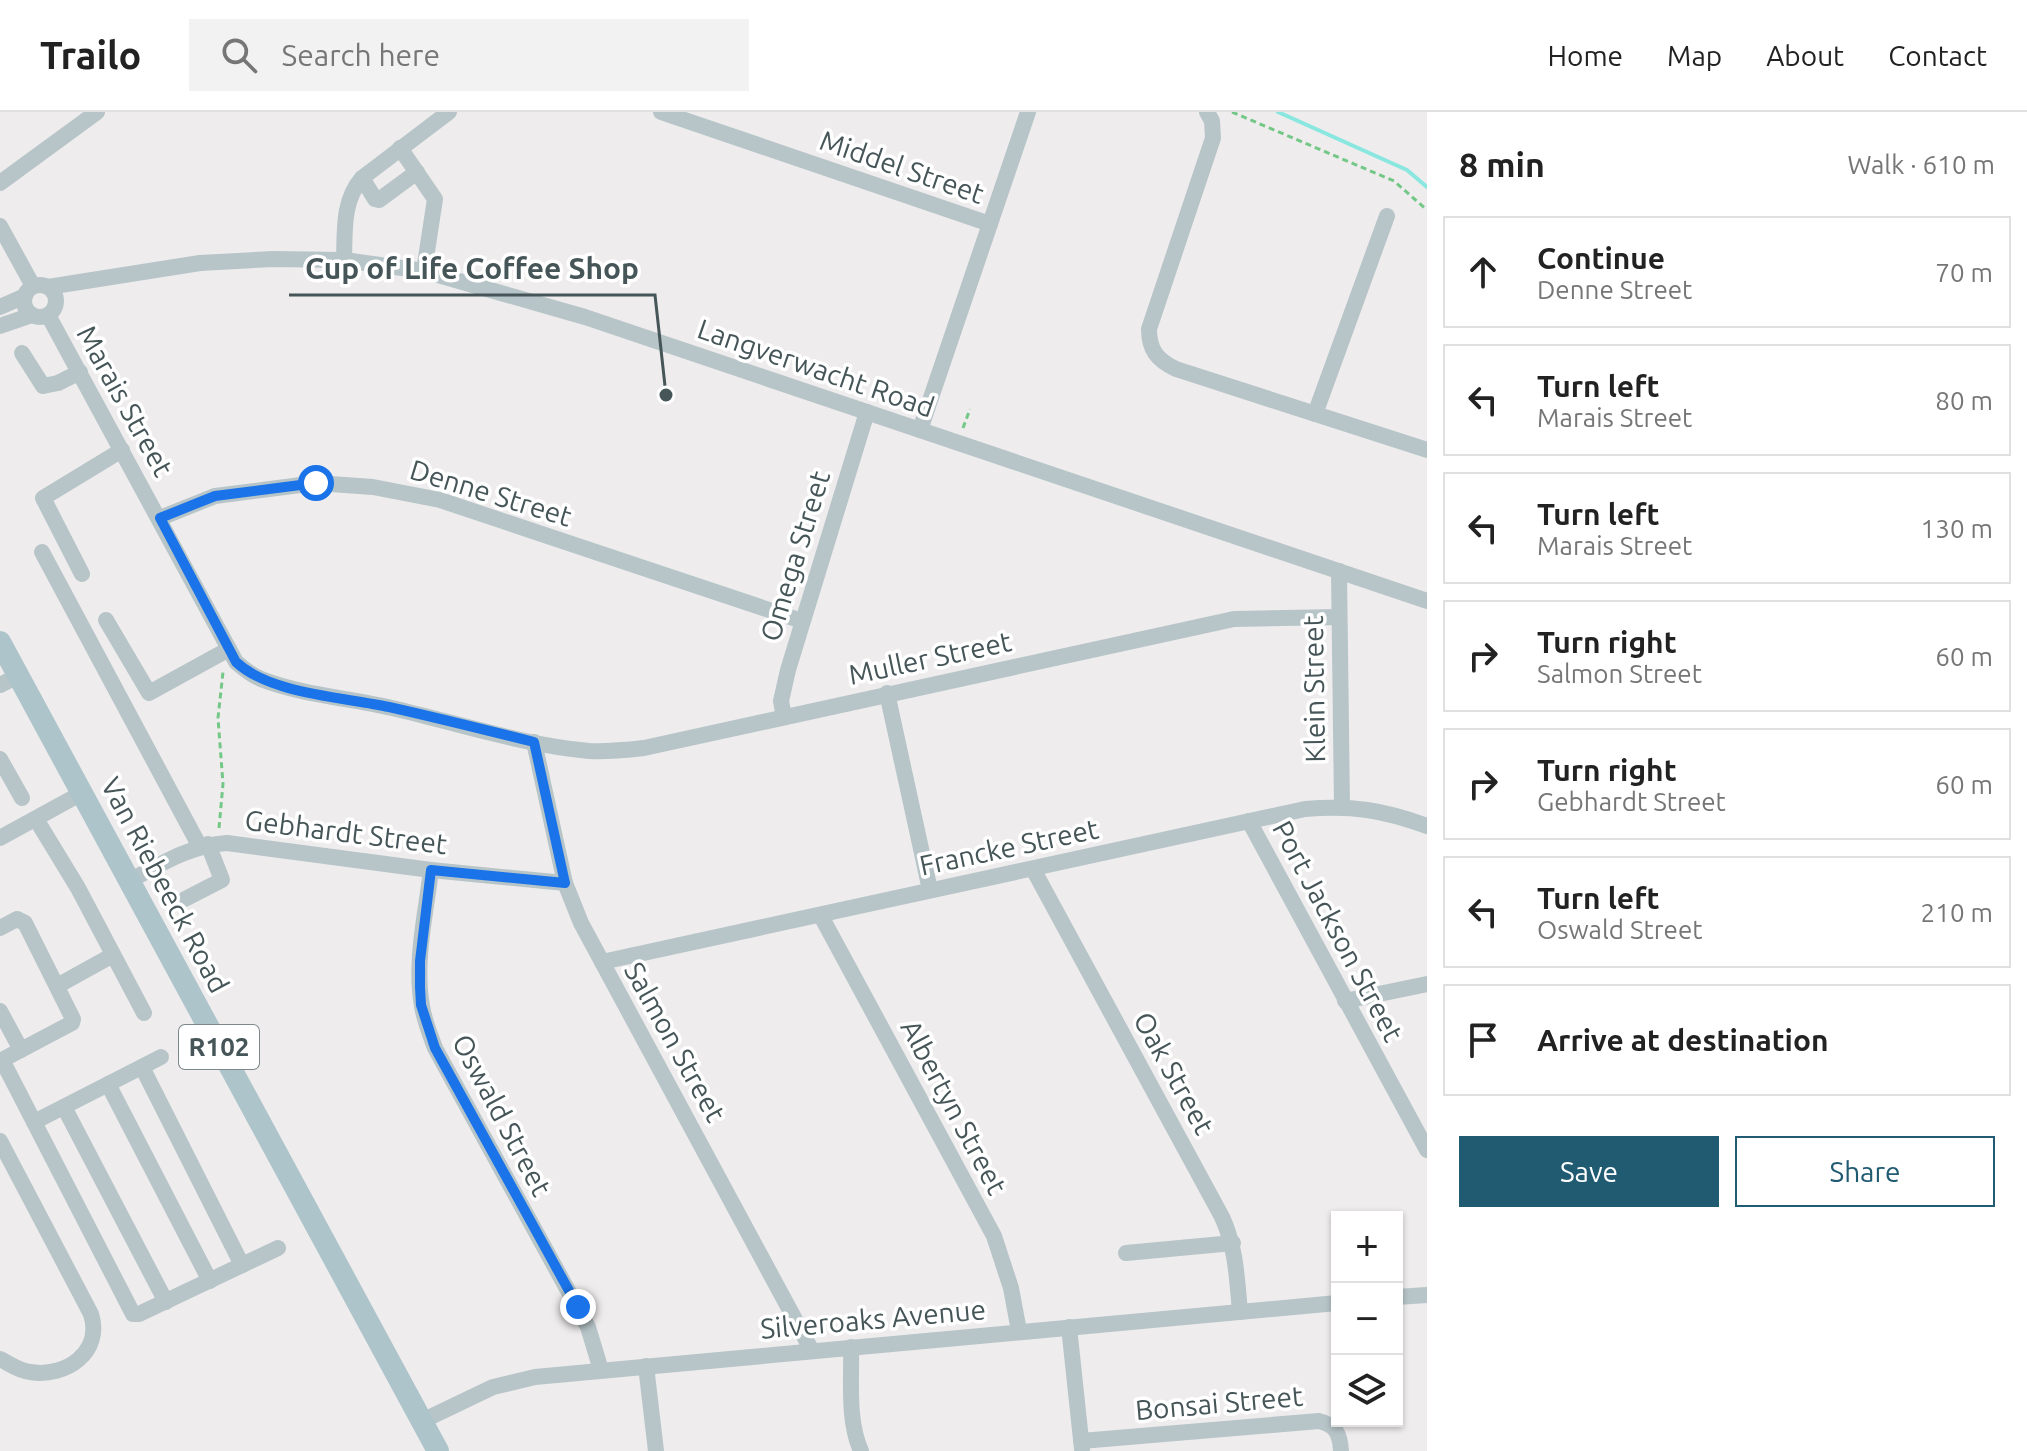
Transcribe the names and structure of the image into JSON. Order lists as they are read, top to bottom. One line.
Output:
{"streets":{"main road":["Van Riebeeck Road","R102"],"street":["Middel Street","Langverwacht Road","Marais Street","Denne Street","Omega Street","Muller Street","Klein Street","Gebhardt Street","Francke Street","Port Jackson Street","Salmon Street","Oak Street","Albertyn Street","Oswald Street","Silveroaks Avenue","Bonsai Street"]},"crossings":[["Langverwacht Road","Marais Street"],["Langverwacht Road","Omega Street"],["Langverwacht Road","Klein Street"],["Marais Street","Denne Street"],["Marais Street","Muller Street"],["Marais Street","Salmon Street"],["Denne Street","Omega Street"],["Omega Street","Muller Street"],["Muller Street","Klein Street"],["Muller Street","Salmon Street"],["Klein Street","Francke Street"],["Gebhardt Street","Van Riebeeck Road"],["Gebhardt Street","Salmon Street"],["Gebhardt Street","Oswald Street"],["Francke Street","Port Jackson Street"],["Francke Street","Salmon Street"],["Francke Street","Oak Street"],["Francke Street","Albertyn Street"],["Van Riebeeck Road","Silveroaks Avenue"],["Salmon Street","Silveroaks Avenue"],["Oak Street","Silveroaks Avenue"],["Albertyn Street","Silveroaks Avenue"],["Oswald Street","Silveroaks Avenue"],["Silveroaks Avenue","Bonsai Street"]],"places":["Cup of Life Coffee Shop"],"page":{"header":"Trailo","search":"Search here","nav":["Home","Map","About","Contact"],"heading":["8 min","Walk · 610 m"],"list":[["Continue","Denne Street","70 m"],["Turn left","Marais Street","80 m"],["Turn left","Marais Street","130 m"],["Turn right","Salmon Street","60 m"],["Turn right","Gebhardt Street","60 m"],["Turn left","Oswald Street","210 m"],"Arrive at destination"],"buttons":["Save","Share"],"map_buttons":["+","−"]}}
